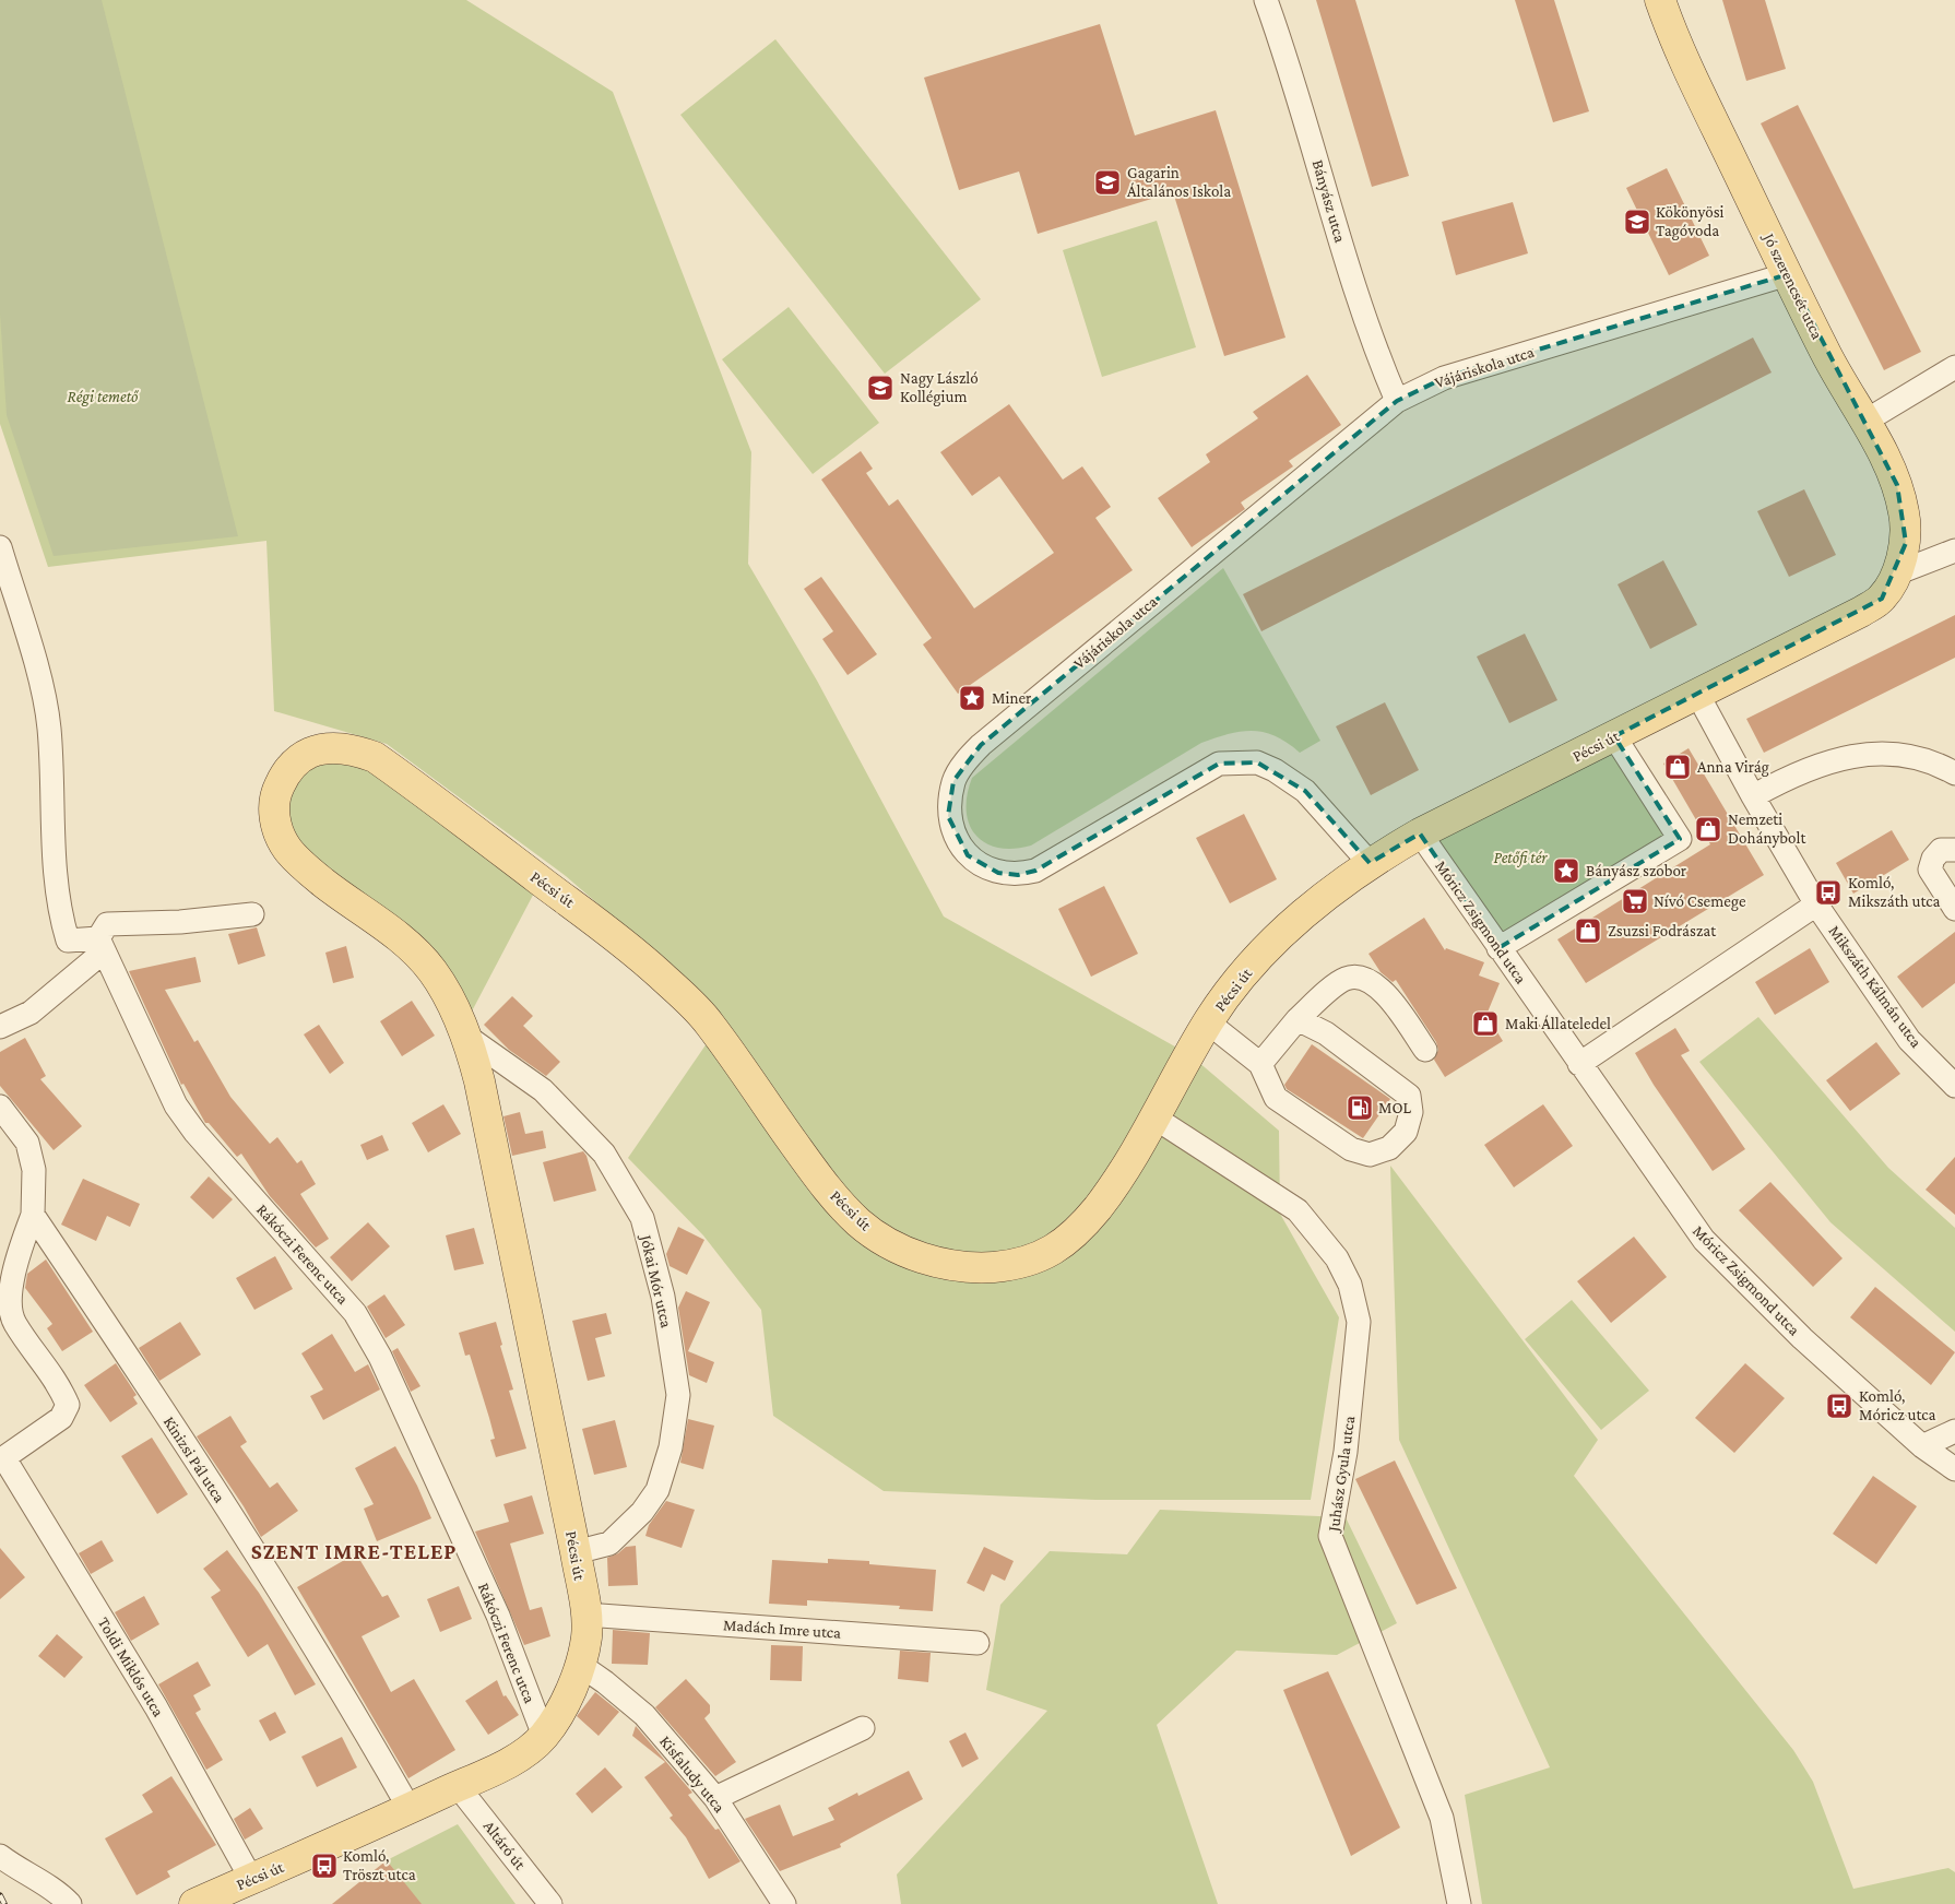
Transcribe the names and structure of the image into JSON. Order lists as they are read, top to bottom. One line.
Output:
{"streets":{"main road":["Jó szerencsét utca","Pécsi út"],"street":["Bányász utca","Vájáriskola utca","Móricz Zsigmond utca","Mikszáth Kálmán utca","Rákóczi Ferenc utca","Jókai Mór utca","Kinizsi Pál utca","Juhász Gyula utca","Madách Imre utca","Toldi Miklós utca","Kisfaludy utca","Altáró út"]},"crossings":[["Bányász utca","Vájáriskola utca"],["Jó szerencsét utca","Vájáriskola utca"],["Jó szerencsét utca","Pécsi út"],["Vájáriskola utca","Pécsi út"],["Pécsi út","Móricz Zsigmond utca"],["Pécsi út","Mikszáth Kálmán utca"],["Pécsi út","Rákóczi Ferenc utca"],["Pécsi út","Jókai Mór utca"],["Pécsi út","Kinizsi Pál utca"],["Pécsi út","Juhász Gyula utca"],["Pécsi út","Madách Imre utca"],["Pécsi út","Toldi Miklós utca"],["Pécsi út","Kisfaludy utca"],["Pécsi út","Altáró út"]],"districts":["SZENT IMRE-TELEP"],"parks":["Régi temető","Petőfi tér"],"places":{"school or university":["Gagarin Általános Iskola","Kökönyösi Tagóvoda","Nagy László Kollégium"],"place":["Miner","Bányász szobor"],"shop":["Anna Virág","Nemzeti Dohánybolt","Zsuzsi Fodrászat","Maki Állateledel"],"bus stop":["Komló, Mikszáth utca","Komló, Móricz utca","Komló, Tröszt utca"],"supermarket":["Nívó Csemege"],"fuel station":["MOL"]}}
